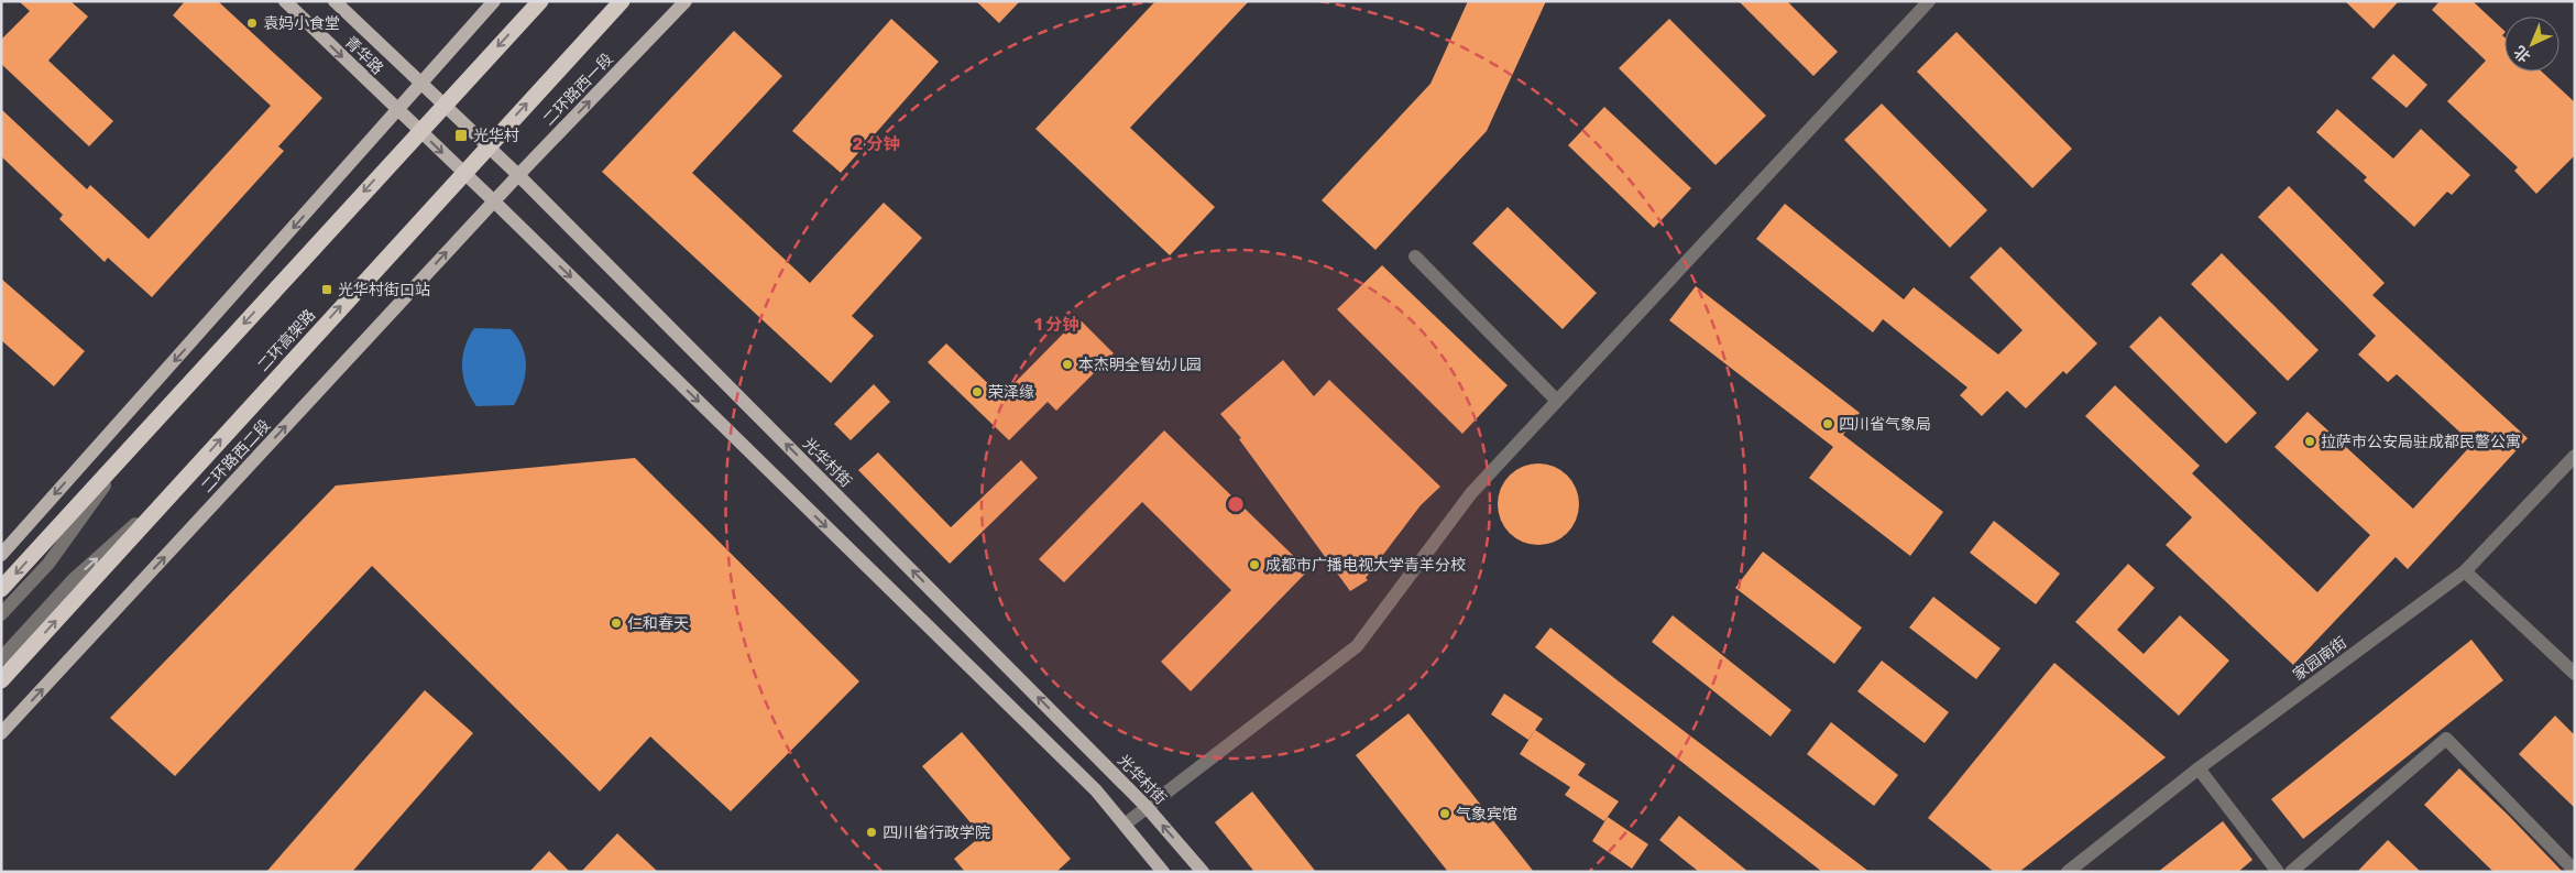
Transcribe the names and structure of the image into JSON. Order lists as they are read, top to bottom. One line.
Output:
{"streets":{"highway":["二环高架路"],"main road":["青华路","二环路西一段","二环路西二段","光华村街"],"street":["家园南街"]},"crossings":[["青华路","光华村街"],["二环路西一段","二环路西二段"],["二环路西一段","光华村街"]],"one_way":["二环路西一段","二环路西二段"],"places":{"other":["袁妈小食堂","本杰明全智幼儿园","荣泽缘","四川省气象局","拉萨市公安局驻成都民警公寓","成都市广播电视大学青羊分校","仁和春天","气象宾馆","四川省行政学院"],"transit":["光华村","光华村街口站"]},"north":"bottom left","rings":["2 分钟","1 分钟"]}
